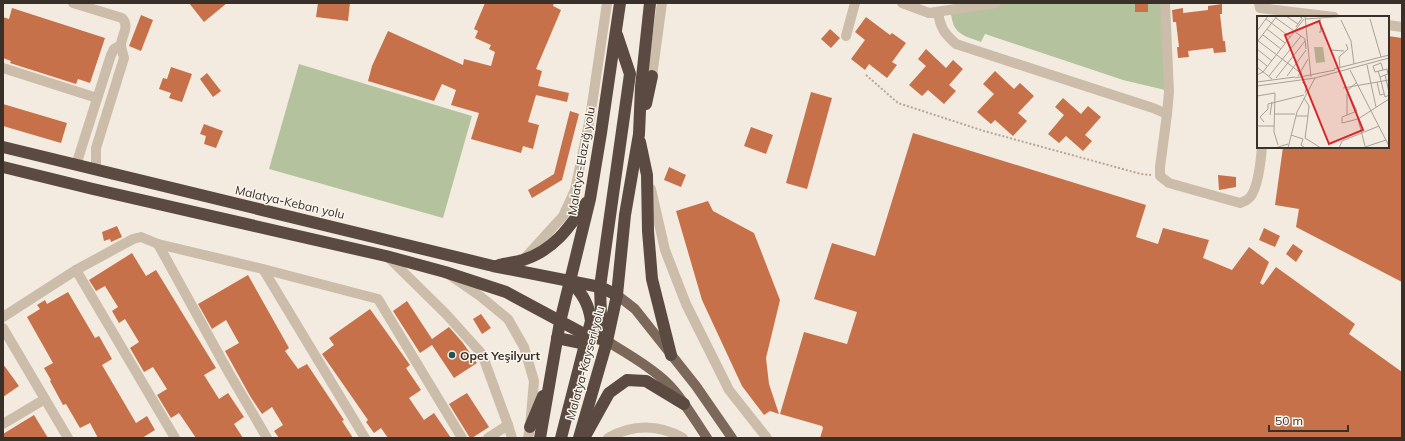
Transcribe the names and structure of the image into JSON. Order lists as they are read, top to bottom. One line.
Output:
{"streets":{"highway":["Malatya-Elazığ yolu","Malatya-Keban yolu","Malatya-Kayseri yolu"]},"crossings":[["Malatya-Elazığ yolu","Malatya-Keban yolu"]],"places":["Opet Yeşilyurt"],"scale_bar":"50 m"}
